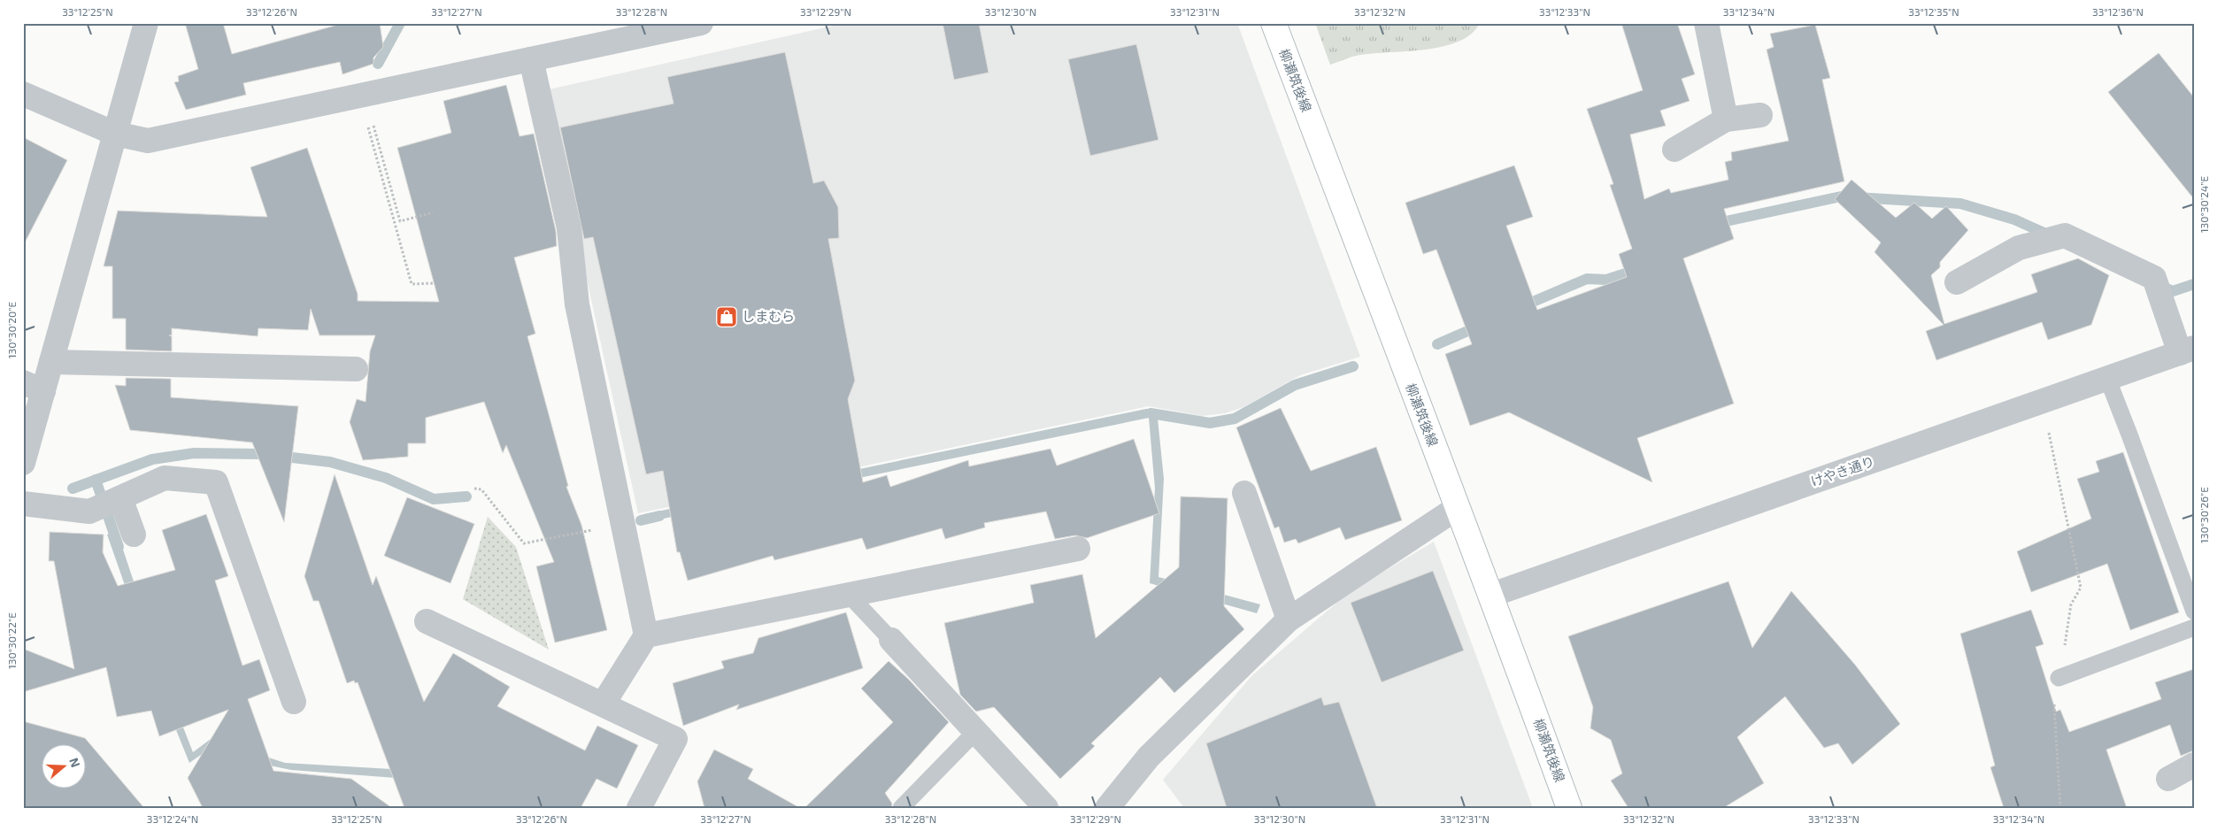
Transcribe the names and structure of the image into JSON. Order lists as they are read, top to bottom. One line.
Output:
{"streets":{"main road":["柳瀬筑後線"],"street":["けやき通り"]},"crossings":[["柳瀬筑後線","けやき通り"]],"places":{"shop":["しまむら"]},"north":"right","coordinates":["33°12'25\"N","33°12'26\"N","33°12'27\"N","33°12'28\"N","33°12'29\"N","33°12'30\"N","33°12'31\"N","33°12'32\"N","33°12'33\"N","33°12'34\"N","33°12'35\"N","33°12'36\"N","130°30'24\"E","130°30'20\"E","130°30'26\"E","130°30'22\"E","33°12'24\"N"]}
